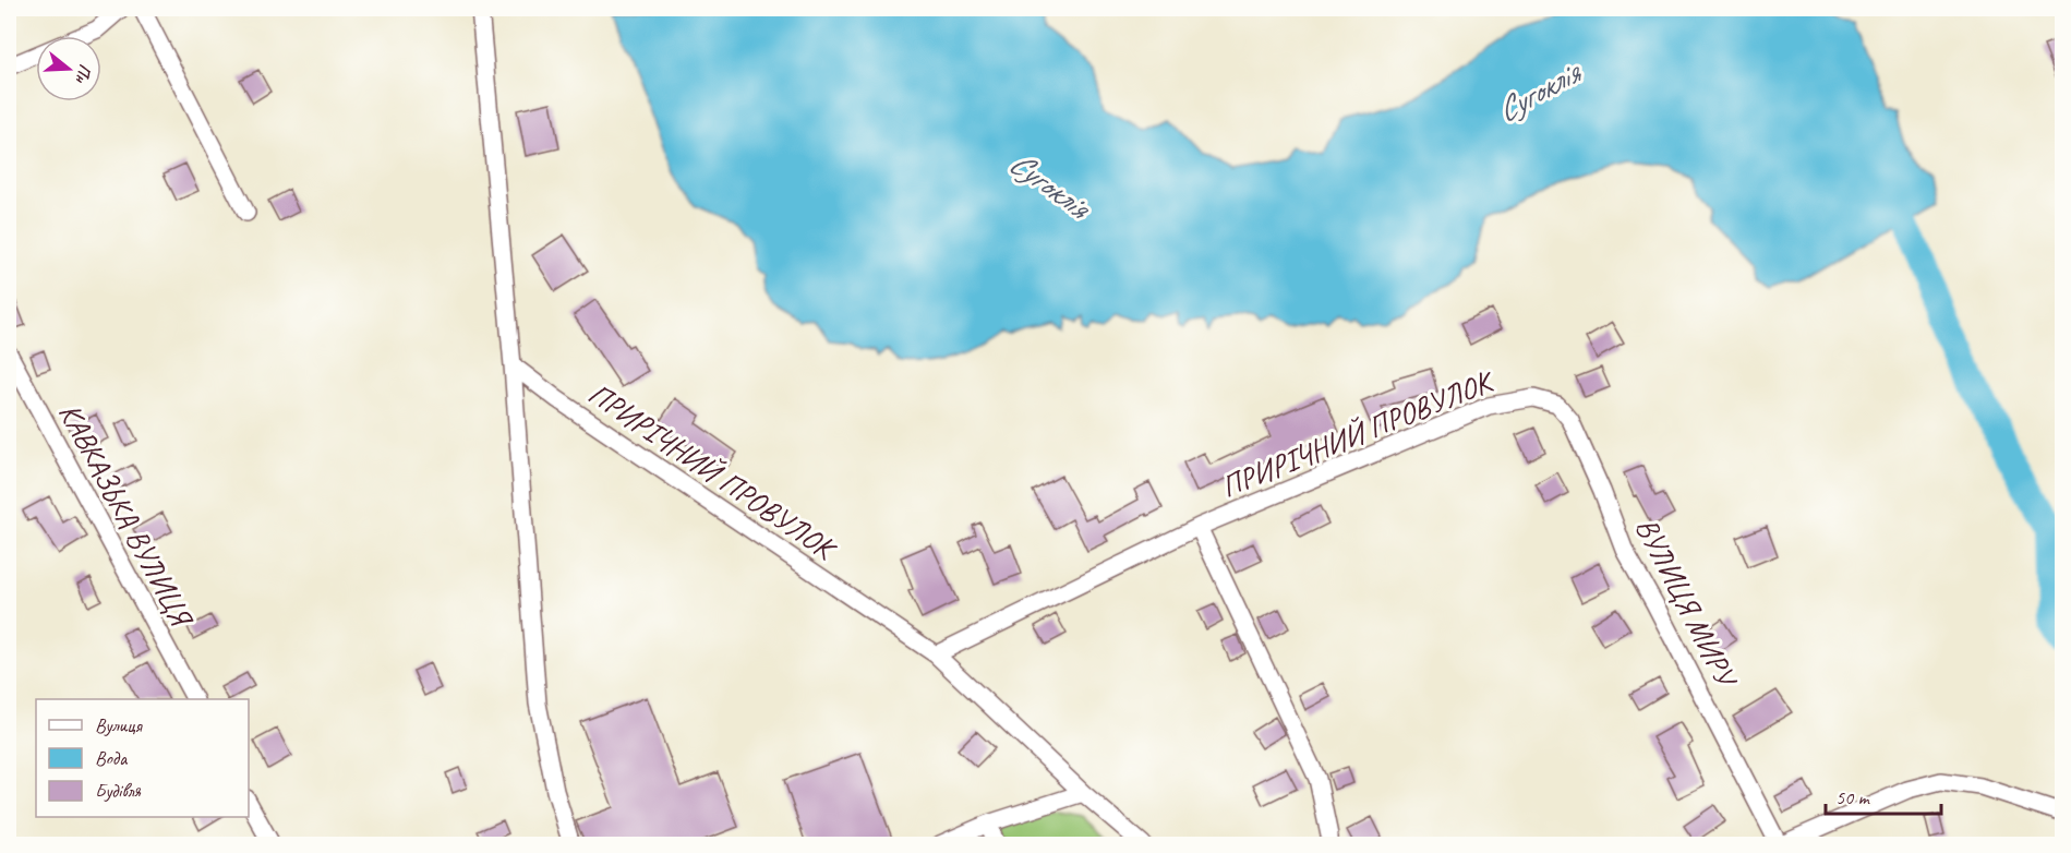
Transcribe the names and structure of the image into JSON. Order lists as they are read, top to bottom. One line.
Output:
{"streets":{"street":["ПРИРІЧНИЙ ПРОВУЛОК","КАВКАЗЬКА ВУЛИЦЯ","ВУЛИЦЯ МИРУ"]},"crossings":[["ПРИРІЧНИЙ ПРОВУЛОК","ВУЛИЦЯ МИРУ"]],"water":["Сугоклія"],"legend":["Вулиця","Вода","Будівля"],"scale_bar":"50 m","north":"right"}
